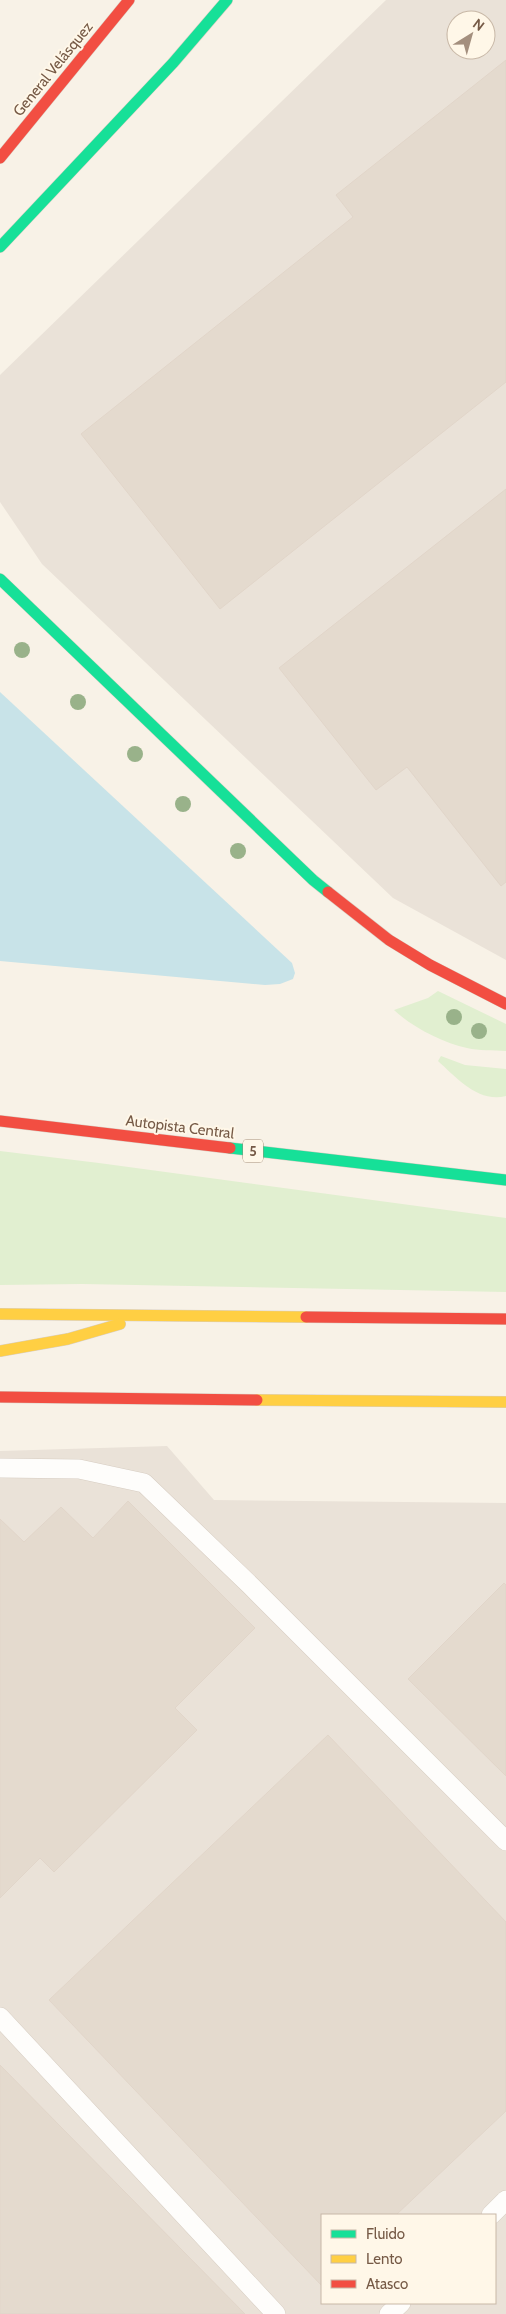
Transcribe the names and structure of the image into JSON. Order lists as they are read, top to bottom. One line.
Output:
{"streets":{"main road":["General Velásquez","Autopista Central","5"]},"legend":["Fluido","Lento","Atasco"],"north":"top right"}
